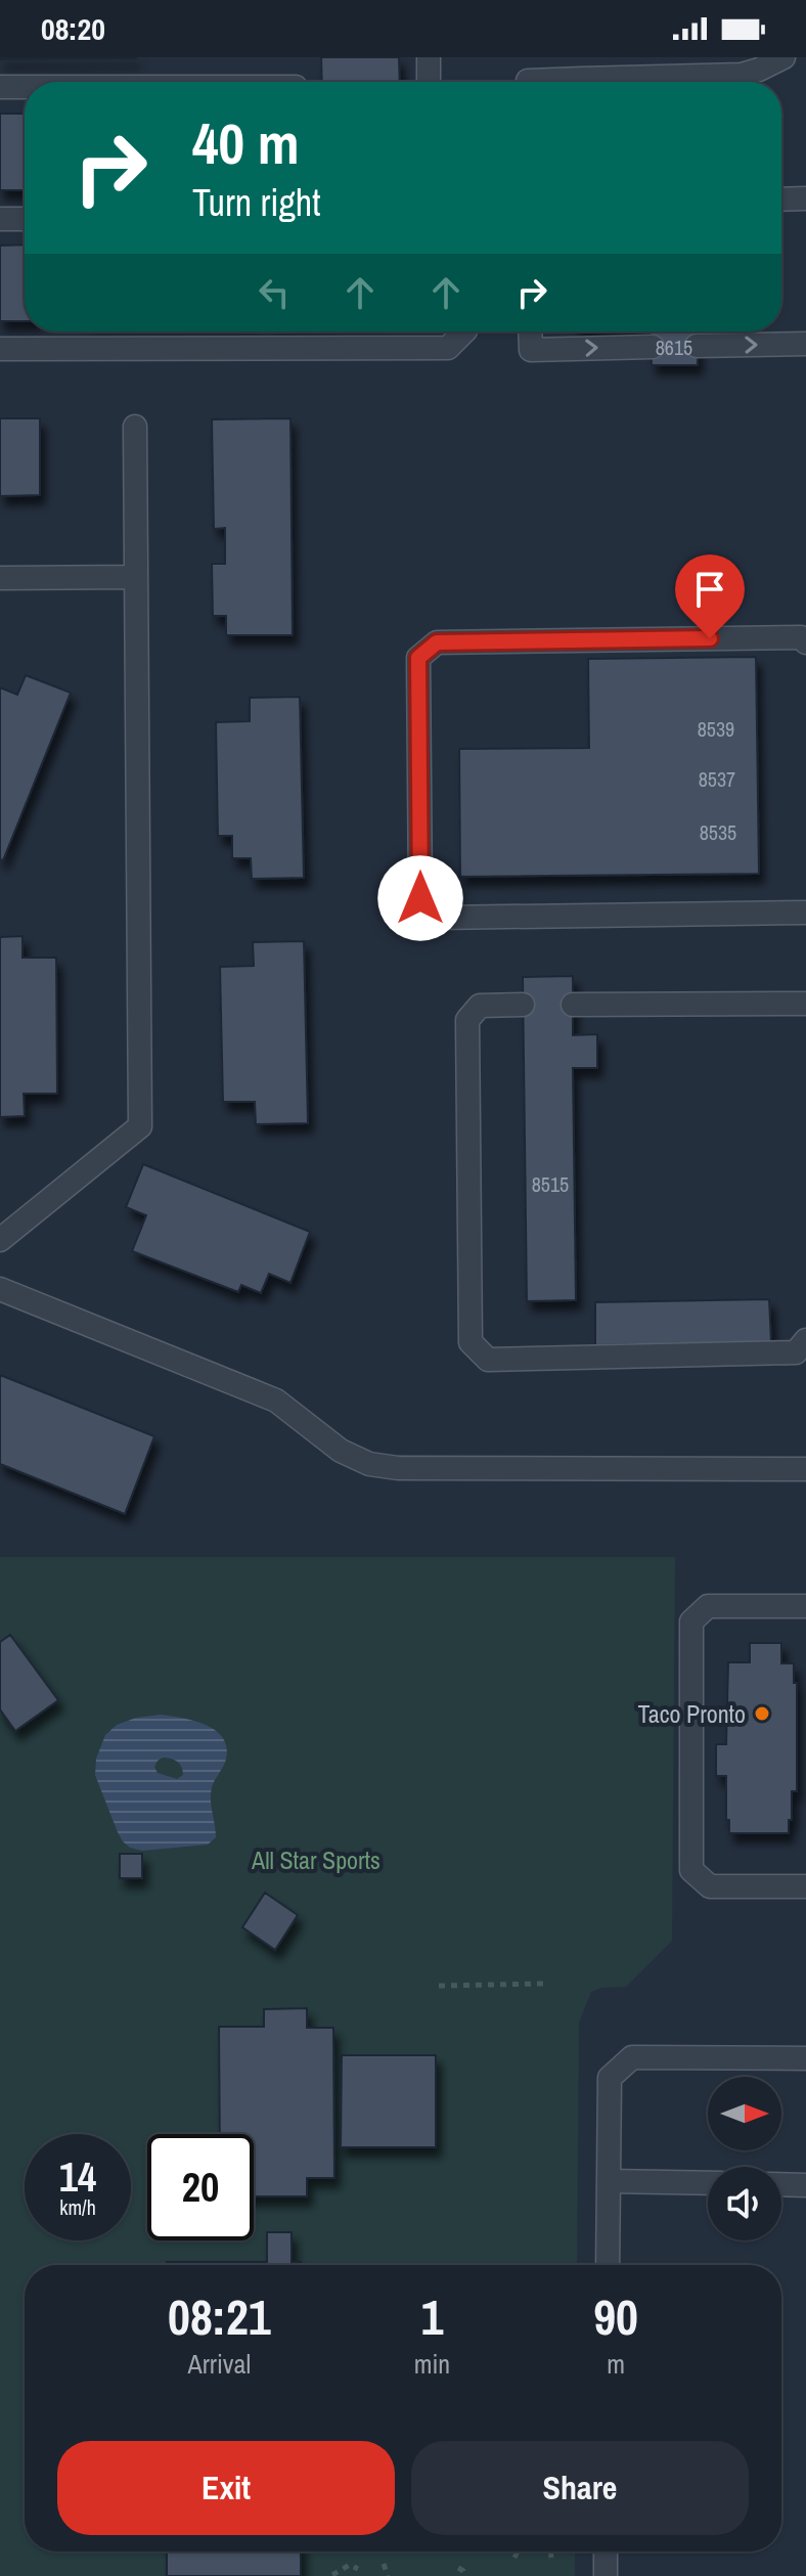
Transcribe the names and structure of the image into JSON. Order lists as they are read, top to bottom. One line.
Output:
{"parks":["All Star Sports"],"places":["Taco Pronto"],"house_numbers":["8615","8539","8537","8535","8515"],"north":"right","page":{"status":"08:20","turn":["40 m","Turn right"],"speed":"14 km/h","limit":"20","eta":["08:21","Arrival","1","min","90","m"],"buttons":["Exit","Share"]}}
